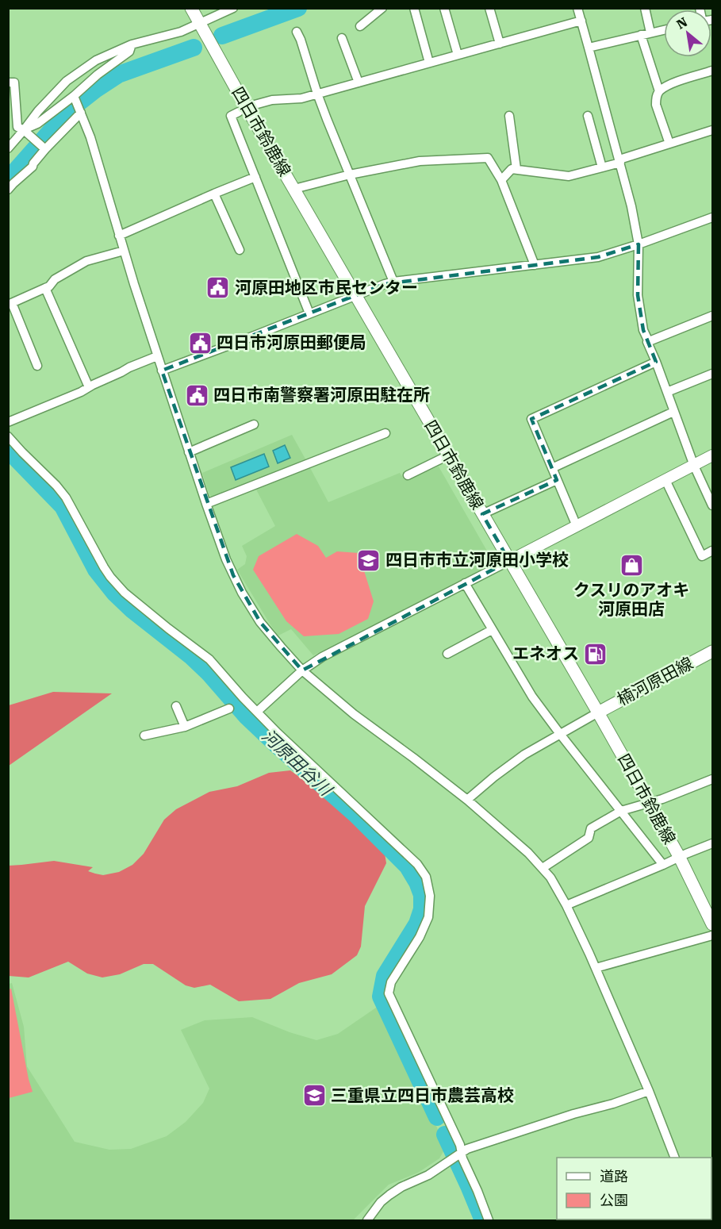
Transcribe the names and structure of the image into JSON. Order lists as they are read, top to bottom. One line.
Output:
{"streets":{"main road":["四日市鈴鹿線","楠河原田線"]},"crossings":[["四日市鈴鹿線","楠河原田線"]],"water":["河原田谷川"],"places":{"public building":["河原田地区市民センター","四日市河原田郵便局","四日市南警察署河原田駐在所"],"school or university":["四日市市立河原田小学校","三重県立四日市農芸高校"],"shop":["クスリのアオキ 河原田店"],"fuel station":["エネオス"]},"legend":["道路","公園"],"north":"top left"}
